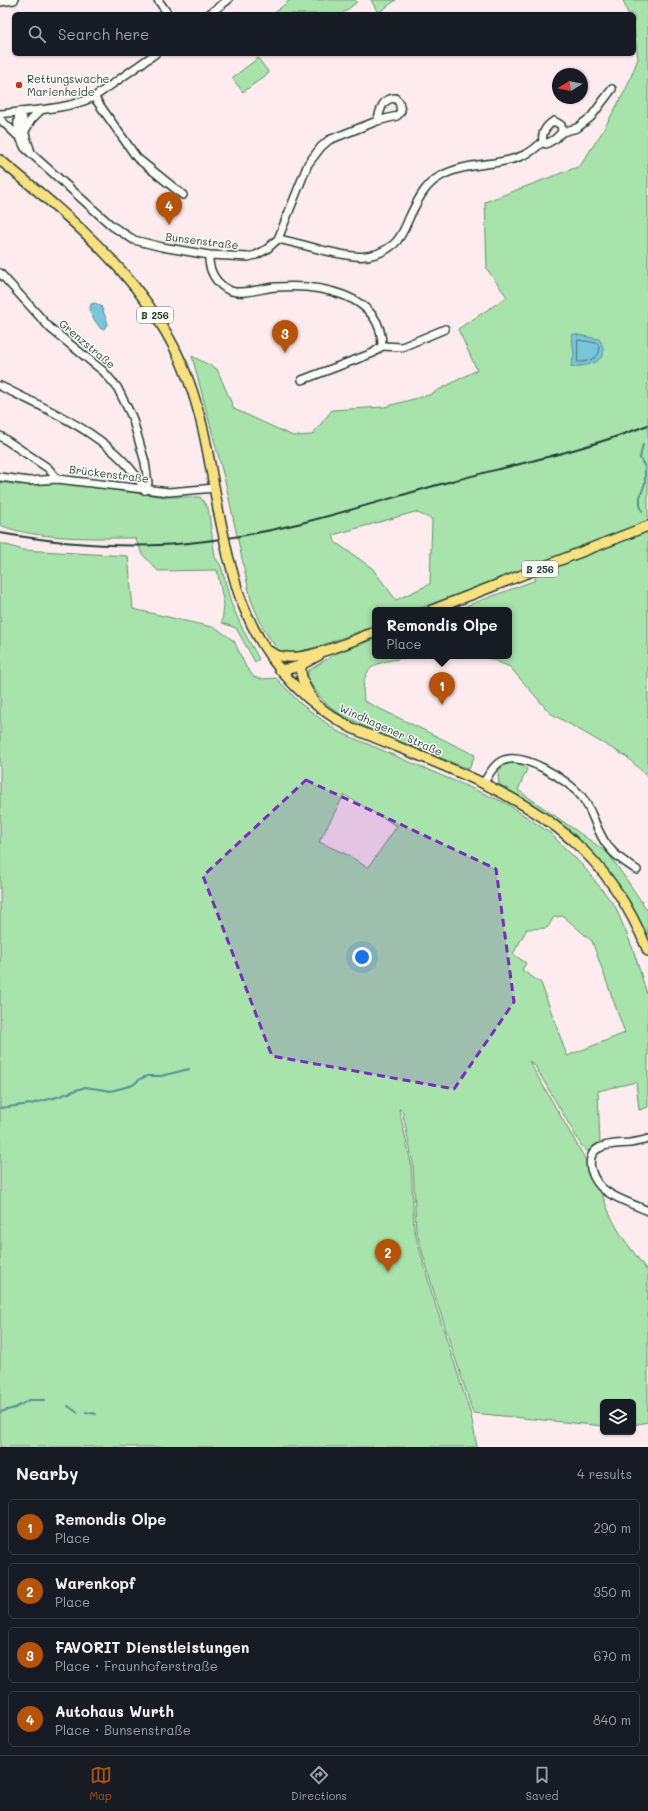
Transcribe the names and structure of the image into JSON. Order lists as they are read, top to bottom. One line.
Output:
{"streets":{"main road":["B 256","Windhagener Straße"],"street":["Bunsenstraße","Grenzstraße","Brückenstraße"]},"crossings":[["B 256","Brückenstraße"],["B 256","Windhagener Straße"],["Grenzstraße","Brückenstraße"]],"places":["Rettungswache Marienheide"],"north":"left","page":{"search":"Search here","pins":["4","3","1","2"],"popup":["Remondis Olpe","Place"],"heading":["Nearby","4 results"],"list":[{"mark":"1","name":"Remondis Olpe","note":"Place","value":"290 m"},{"mark":"2","name":"Warenkopf","note":"Place","value":"350 m"},{"mark":"3","name":"FAVORIT Dienstleistungen","note":"Place · Fraunhoferstraße","value":"670 m"},{"mark":"4","name":"Autohaus Wurth","note":"Place · Bunsenstraße","value":"840 m"}],"nav":["Map","Directions","Saved"]}}
